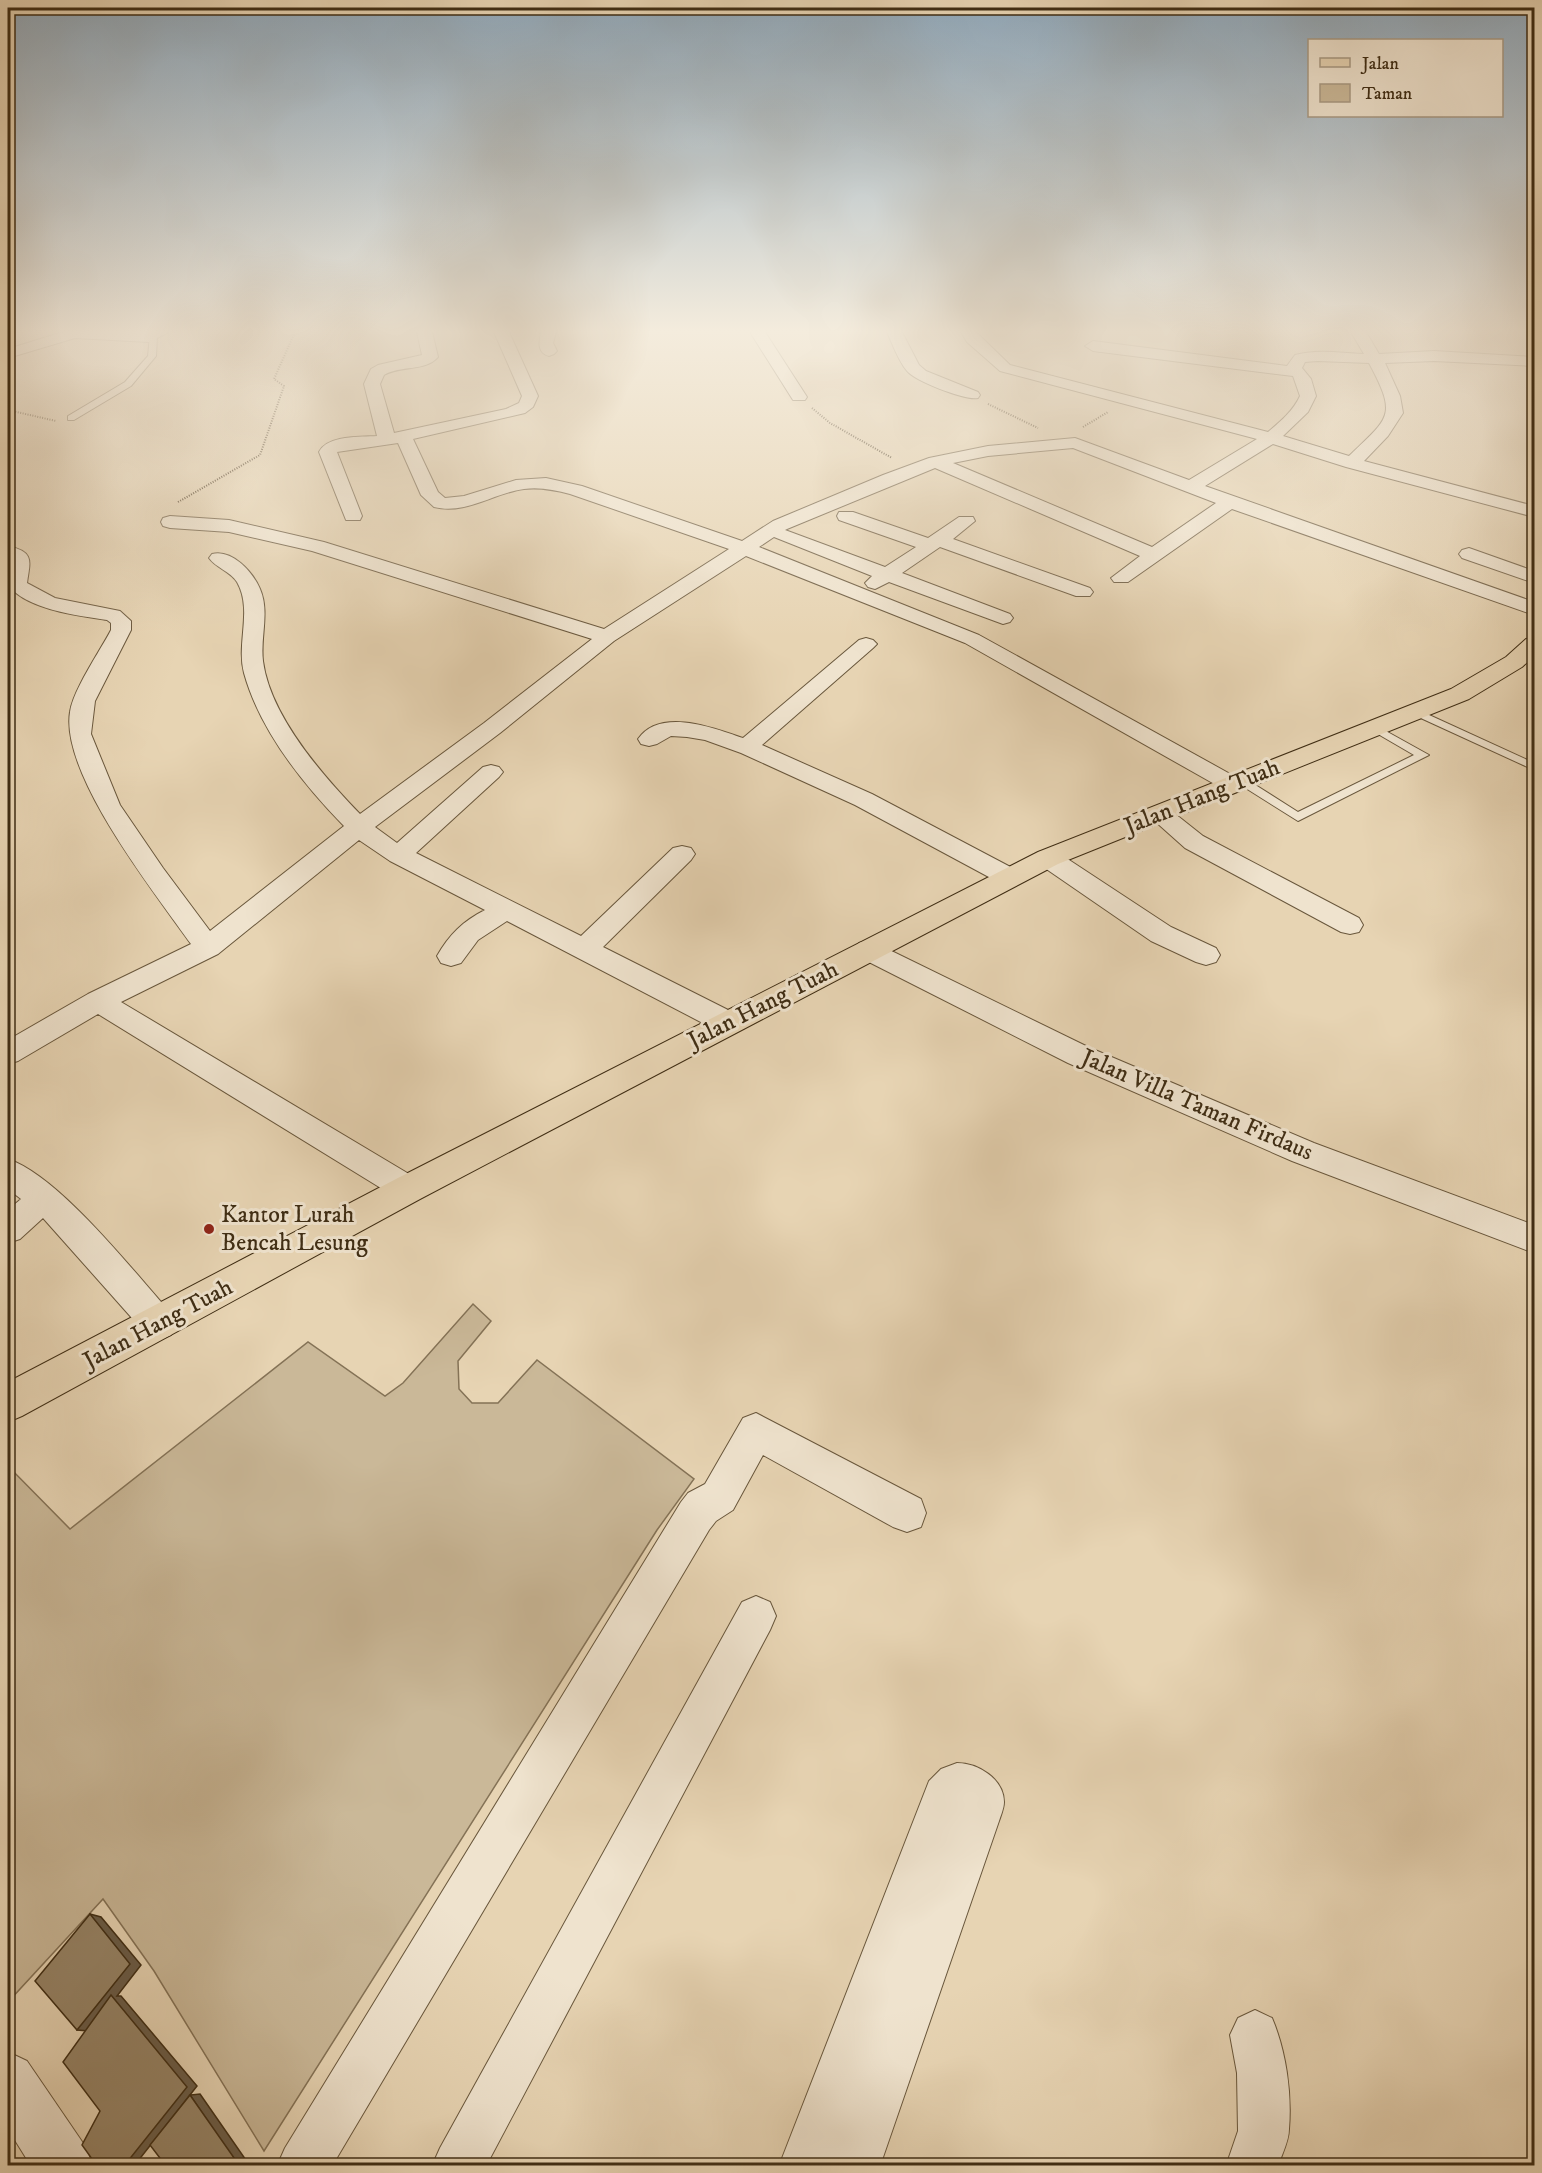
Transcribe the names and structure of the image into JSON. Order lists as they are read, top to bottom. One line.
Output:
{"streets":{"main road":["Jalan Hang Tuah"],"street":["Jalan Villa Taman Firdaus"]},"crossings":[["Jalan Hang Tuah","Jalan Villa Taman Firdaus"]],"places":["Kantor Lurah Bencah Lesung"],"legend":["Jalan","Taman"]}
